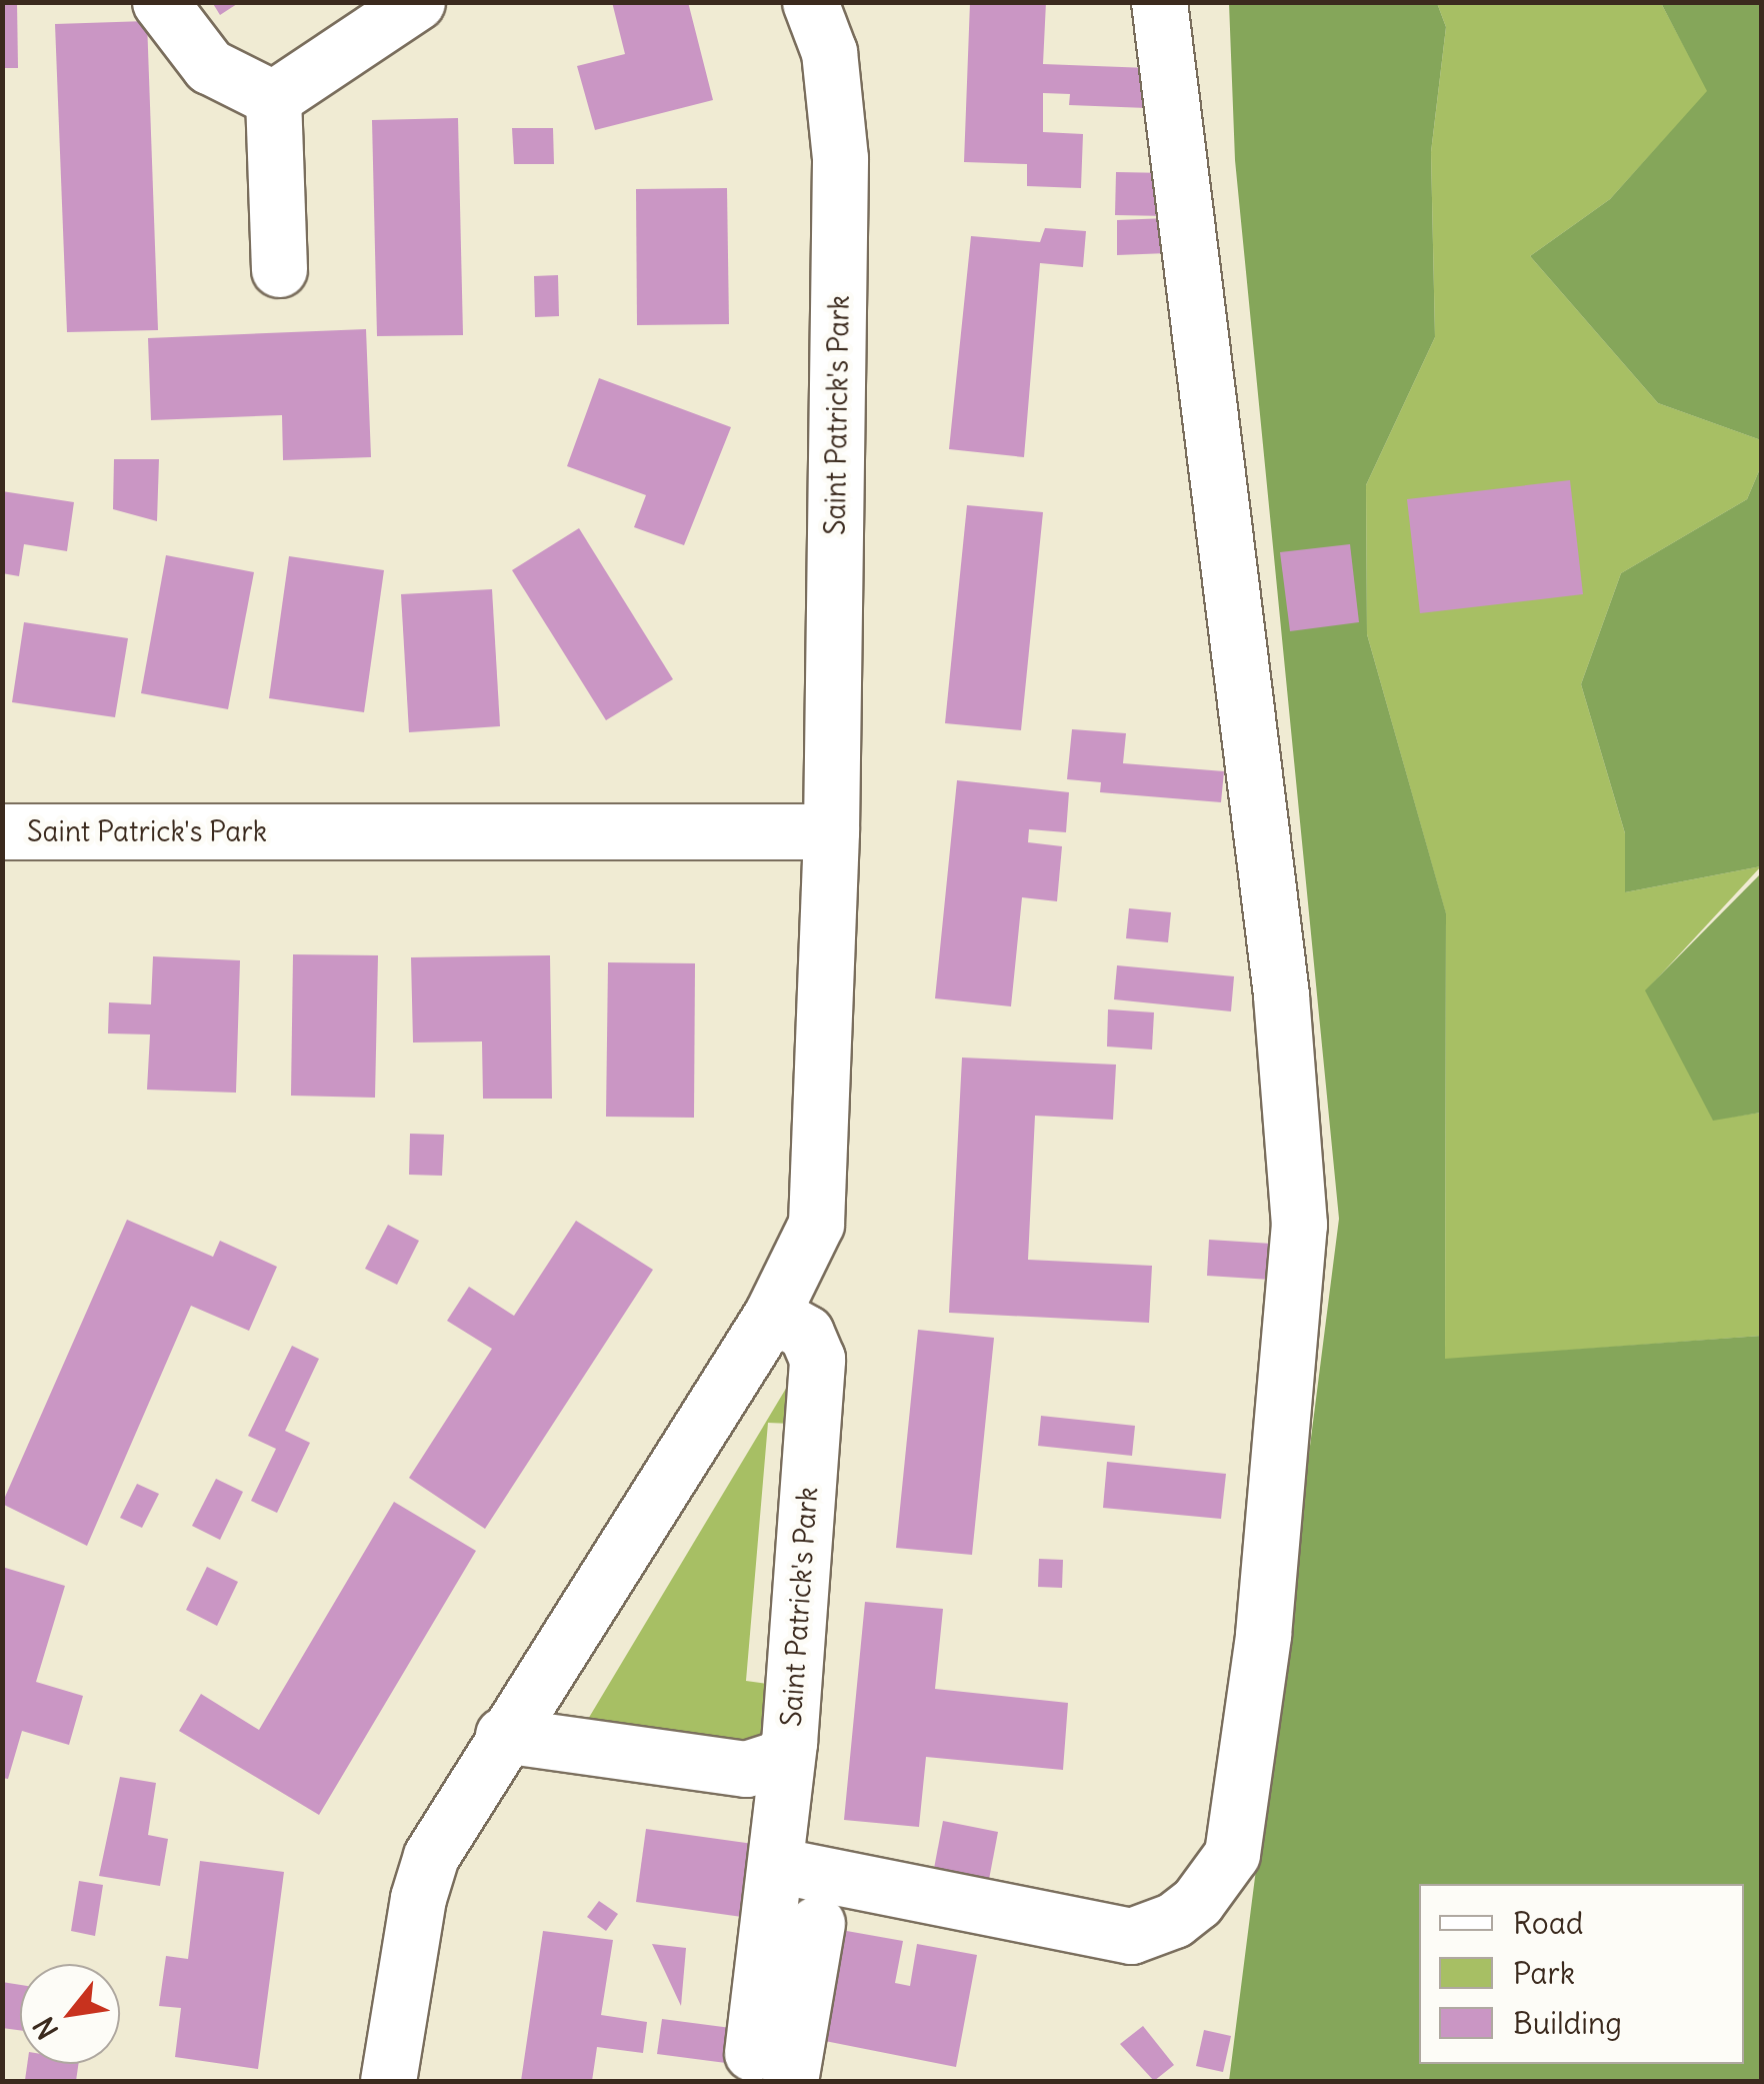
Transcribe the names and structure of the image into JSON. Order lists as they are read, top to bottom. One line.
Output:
{"streets":{"street":["Saint Patrick's Park"]},"legend":["Road","Park","Building"],"north":"bottom left"}
